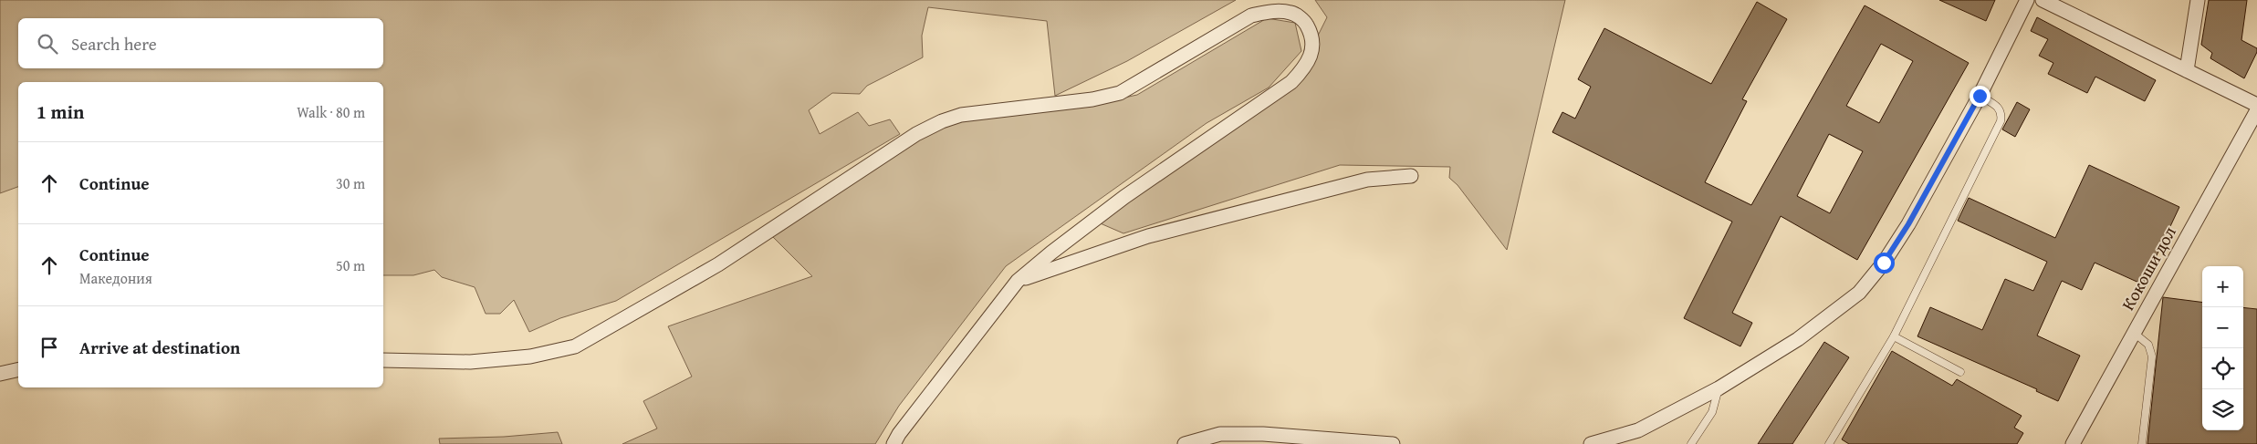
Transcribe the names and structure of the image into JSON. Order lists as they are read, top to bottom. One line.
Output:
{"streets":{"street":["Кокоши дол"]},"page":{"search":"Search here","heading":["1 min","Walk · 80 m"],"list":[["Continue","30 m"],["Continue","Македония","50 m"],"Arrive at destination"],"map_buttons":["+","−"]}}
